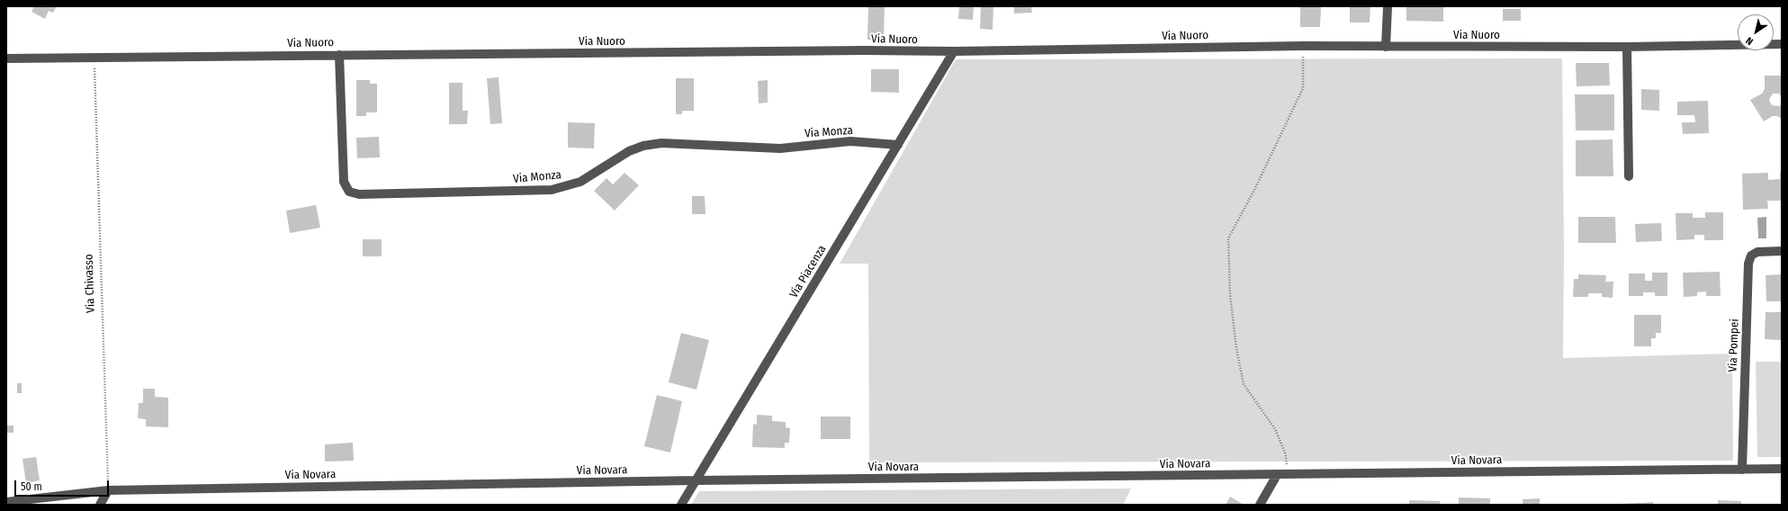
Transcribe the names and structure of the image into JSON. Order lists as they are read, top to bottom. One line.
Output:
{"streets":{"street":["Via Nuoro","Via Monza","Via Piacenza","Via Pompei","Via Novara"],"path":["Via Chivasso"]},"crossings":[["Via Nuoro","Via Monza"],["Via Nuoro","Via Piacenza"],["Via Nuoro","Via Chivasso"],["Via Monza","Via Piacenza"],["Via Piacenza","Via Novara"],["Via Chivasso","Via Novara"],["Via Pompei","Via Novara"]],"scale_bar":"50 m","north":"bottom left"}
